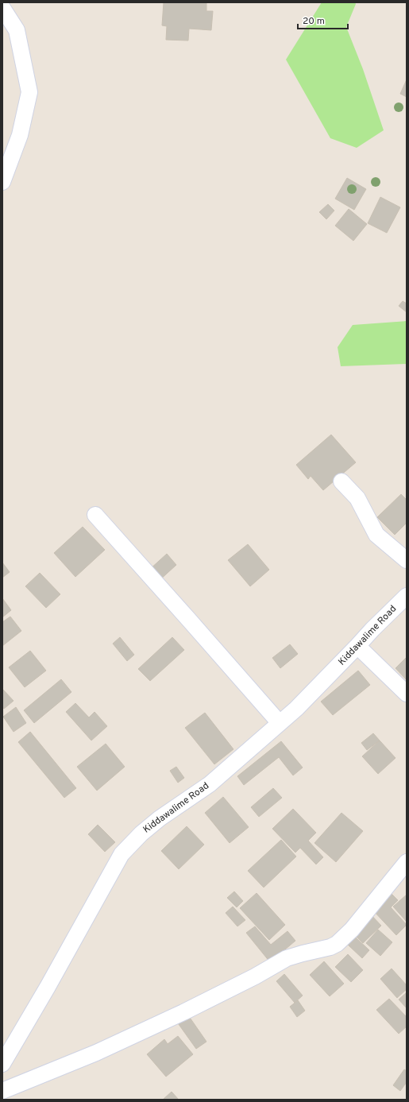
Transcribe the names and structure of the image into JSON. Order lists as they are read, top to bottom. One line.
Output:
{"streets":{"street":["Kiddawalime Road"]},"scale_bar":"20 m"}
